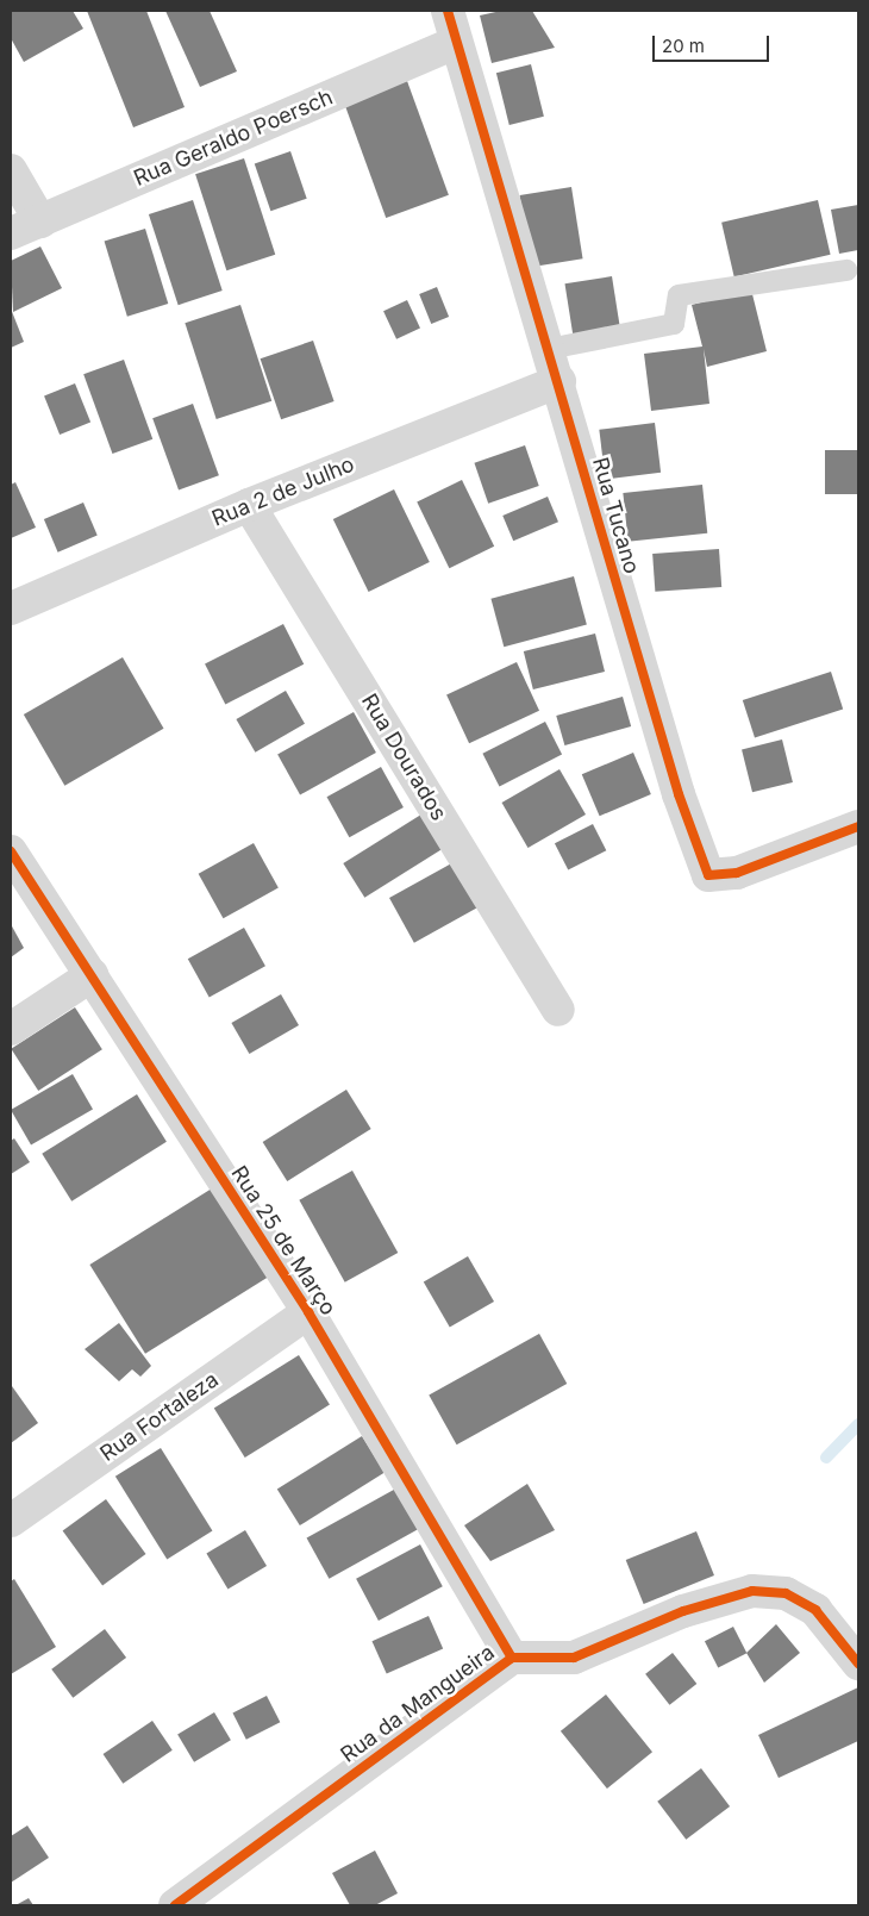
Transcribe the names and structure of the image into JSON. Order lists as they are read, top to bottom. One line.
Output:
{"streets":{"street":["Rua Geraldo Poersch","Rua 2 de Julho","Rua Tucano","Rua Dourados","Rua 25 de Março","Rua Fortaleza","Rua da Mangueira"]},"crossings":[["Rua Geraldo Poersch","Rua Tucano"],["Rua 2 de Julho","Rua Tucano"],["Rua 2 de Julho","Rua Dourados"],["Rua 25 de Março","Rua Fortaleza"],["Rua 25 de Março","Rua da Mangueira"]],"scale_bar":"20 m"}
